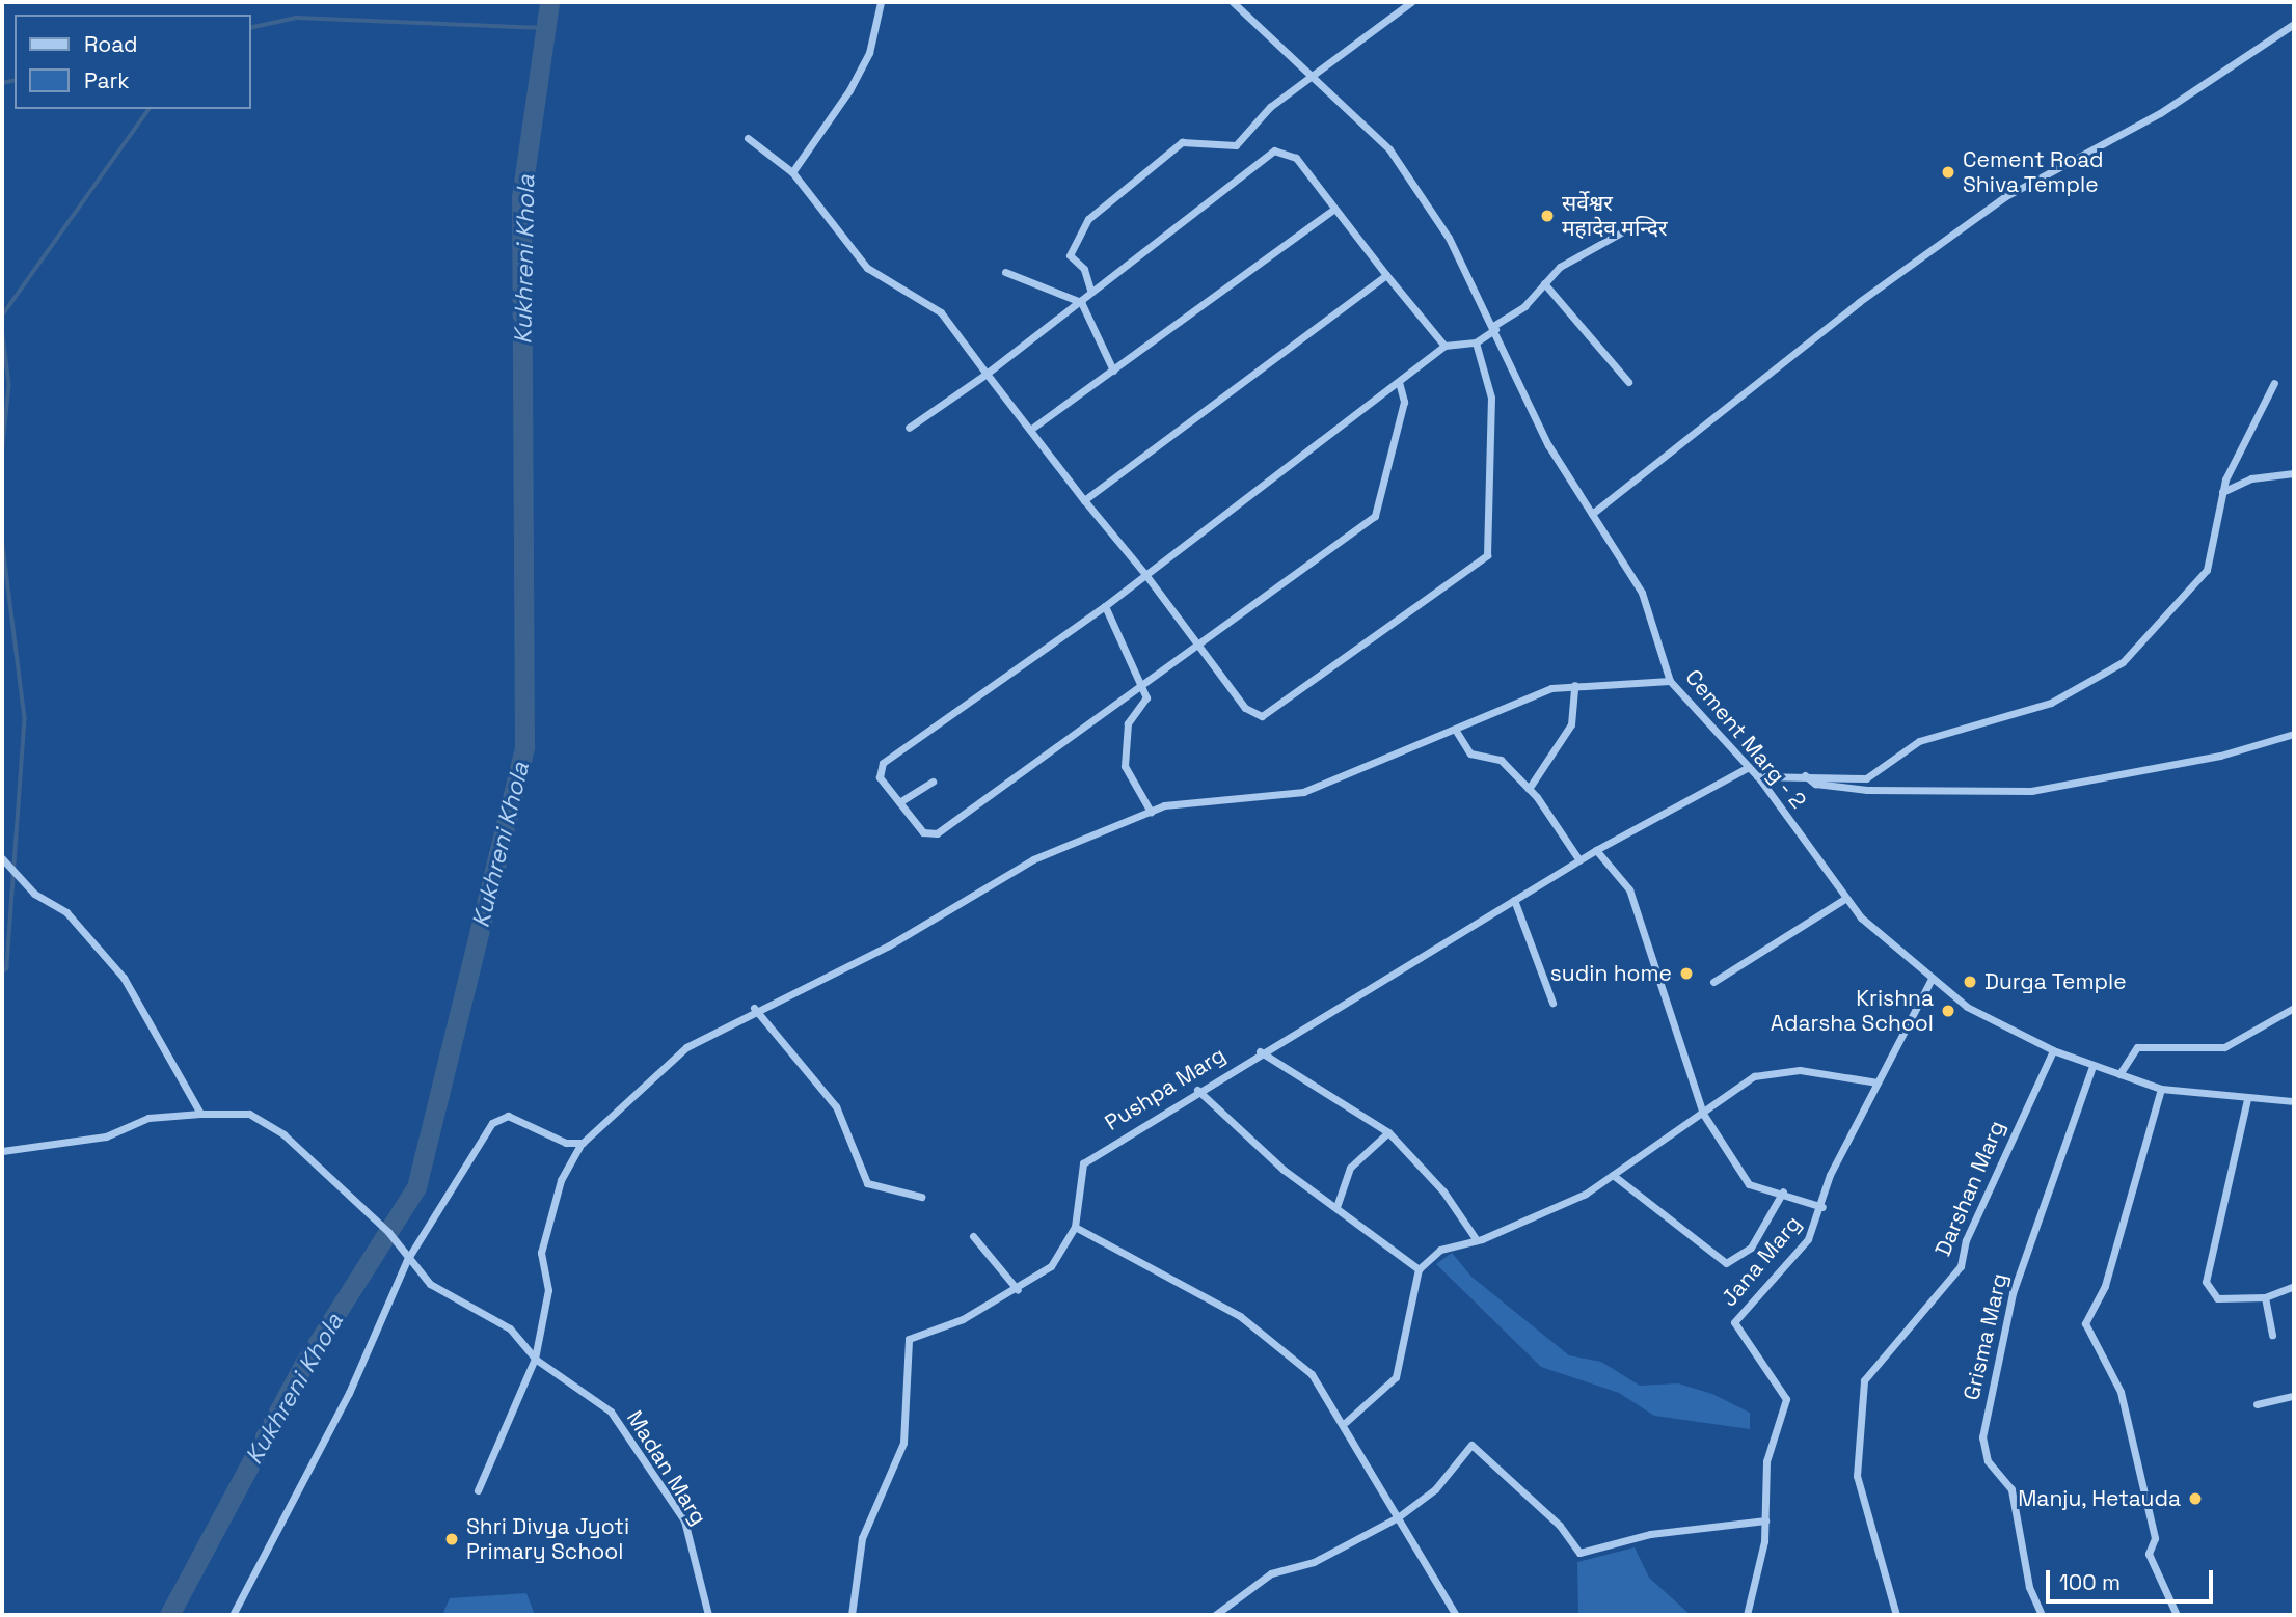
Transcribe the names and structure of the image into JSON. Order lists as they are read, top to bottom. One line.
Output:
{"streets":{"street":["Cement Marg - 2","Pushpa Marg","Darshan Marg","Jana Marg","Grisma Marg","Madan Marg"]},"crossings":[["Cement Marg - 2","Pushpa Marg"],["Cement Marg - 2","Darshan Marg"],["Cement Marg - 2","Jana Marg"],["Cement Marg - 2","Grisma Marg"]],"water":["Kukhreni Khola"],"places":["Cement Road Shiva Temple","सर्वेश्वर महादेव मन्दिर","sudin home","Durga Temple","Krishna Adarsha School","Manju, Hetauda","Shri Divya Jyoti Primary School"],"legend":["Road","Park"],"scale_bar":"100 m"}
